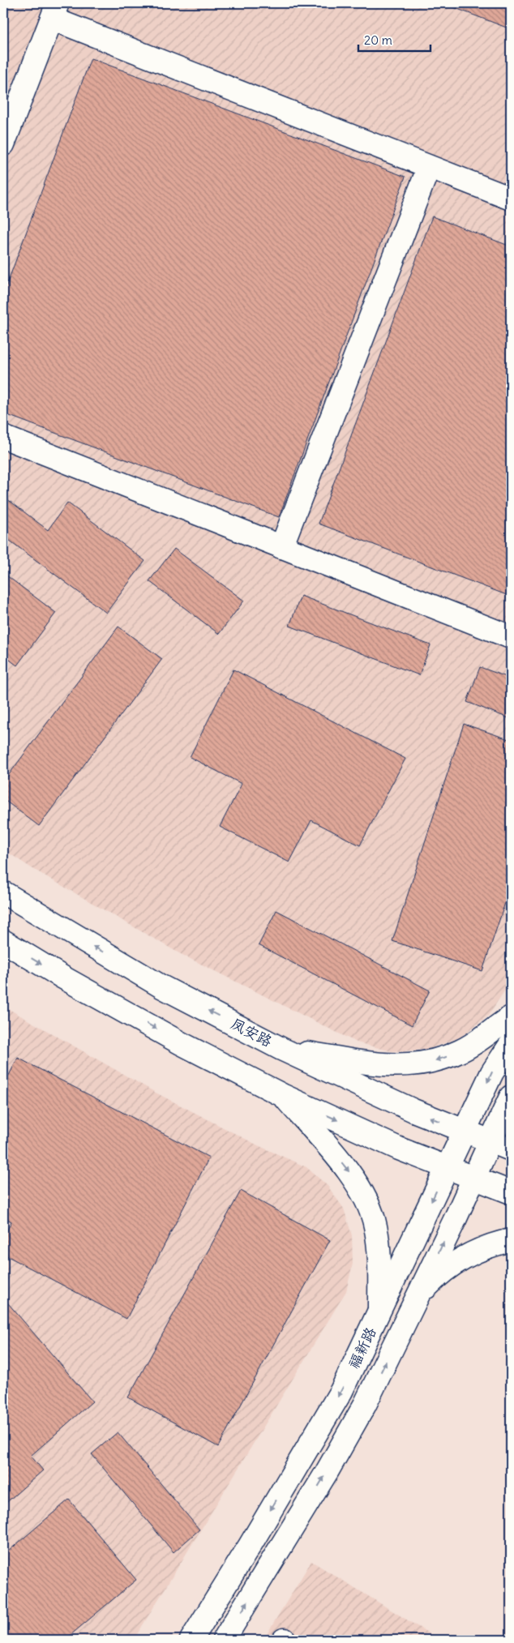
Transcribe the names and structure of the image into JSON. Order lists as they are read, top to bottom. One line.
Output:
{"streets":{"street":["凤安路","福新路"]},"crossings":[["凤安路","福新路"]],"scale_bar":"20 m"}
